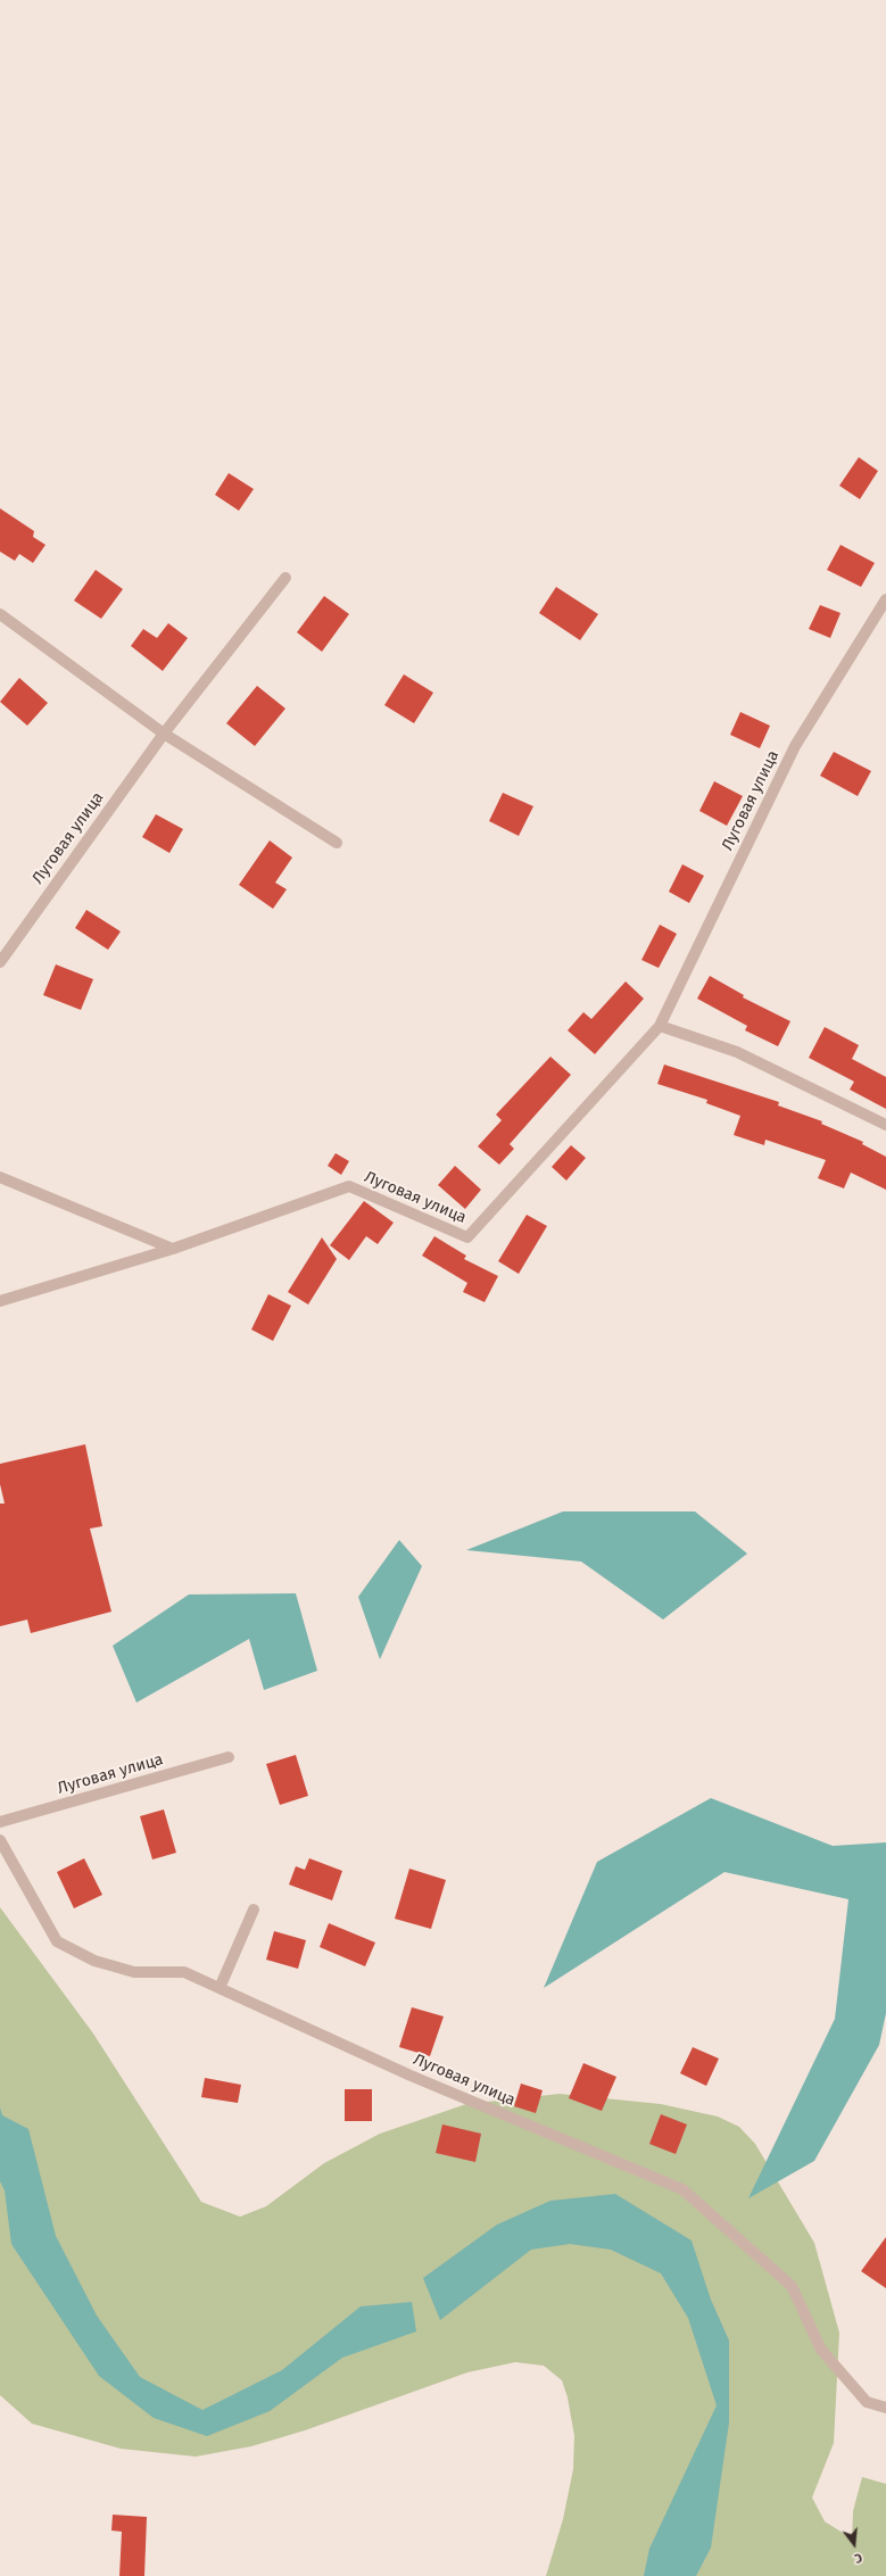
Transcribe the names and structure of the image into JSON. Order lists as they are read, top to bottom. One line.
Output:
{"streets":{"street":["Луговая улица"]},"north":"bottom"}
